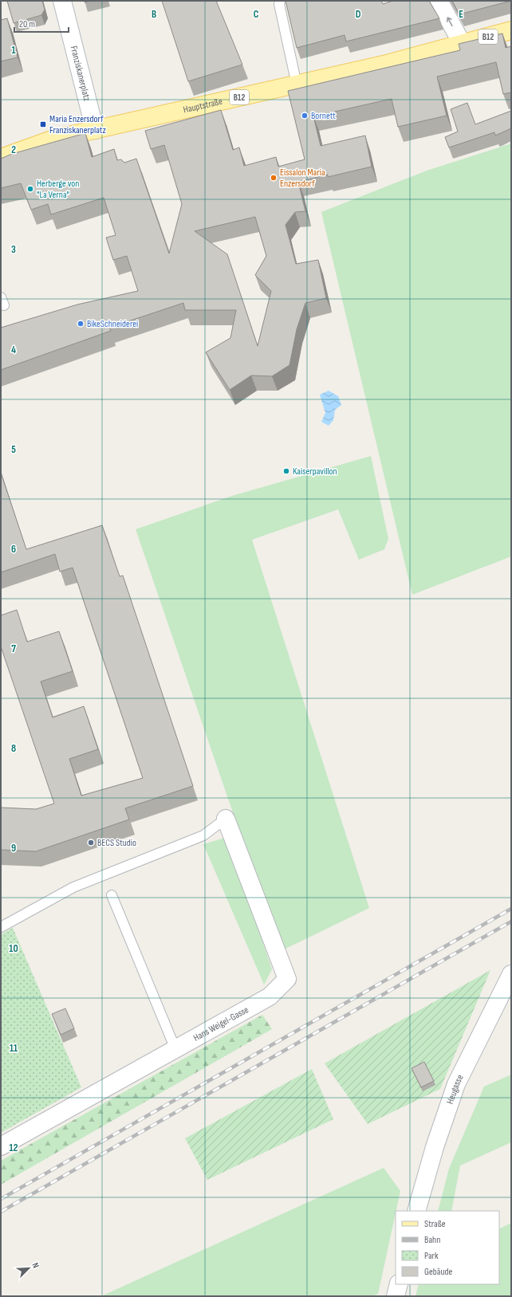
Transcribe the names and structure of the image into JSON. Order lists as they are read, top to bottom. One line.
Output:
{"streets":{"main road":["B12","Hauptstraße"],"street":["Franziskanerplatz","Hans Weigel-Gasse","Heugasse"]},"crossings":[["B12","Hauptstraße"],["Franziskanerplatz","Hauptstraße"]],"places":{"other":["Bornett","Eissalon Maria Enzersdorf","Herberge von \"La Verna\"","BikeSchneiderei","Kaiserpavillon","BECS Studio"],"transit":["Maria Enzersdorf Franziskanerplatz"]},"legend":["Straße","Bahn","Park","Gebäude"],"scale_bar":"20 m","north":"top right","grid":{"columns":["B","C","D","E"],"rows":["1","2","3","4","5","6","7","8","9","10","11","12"]}}
